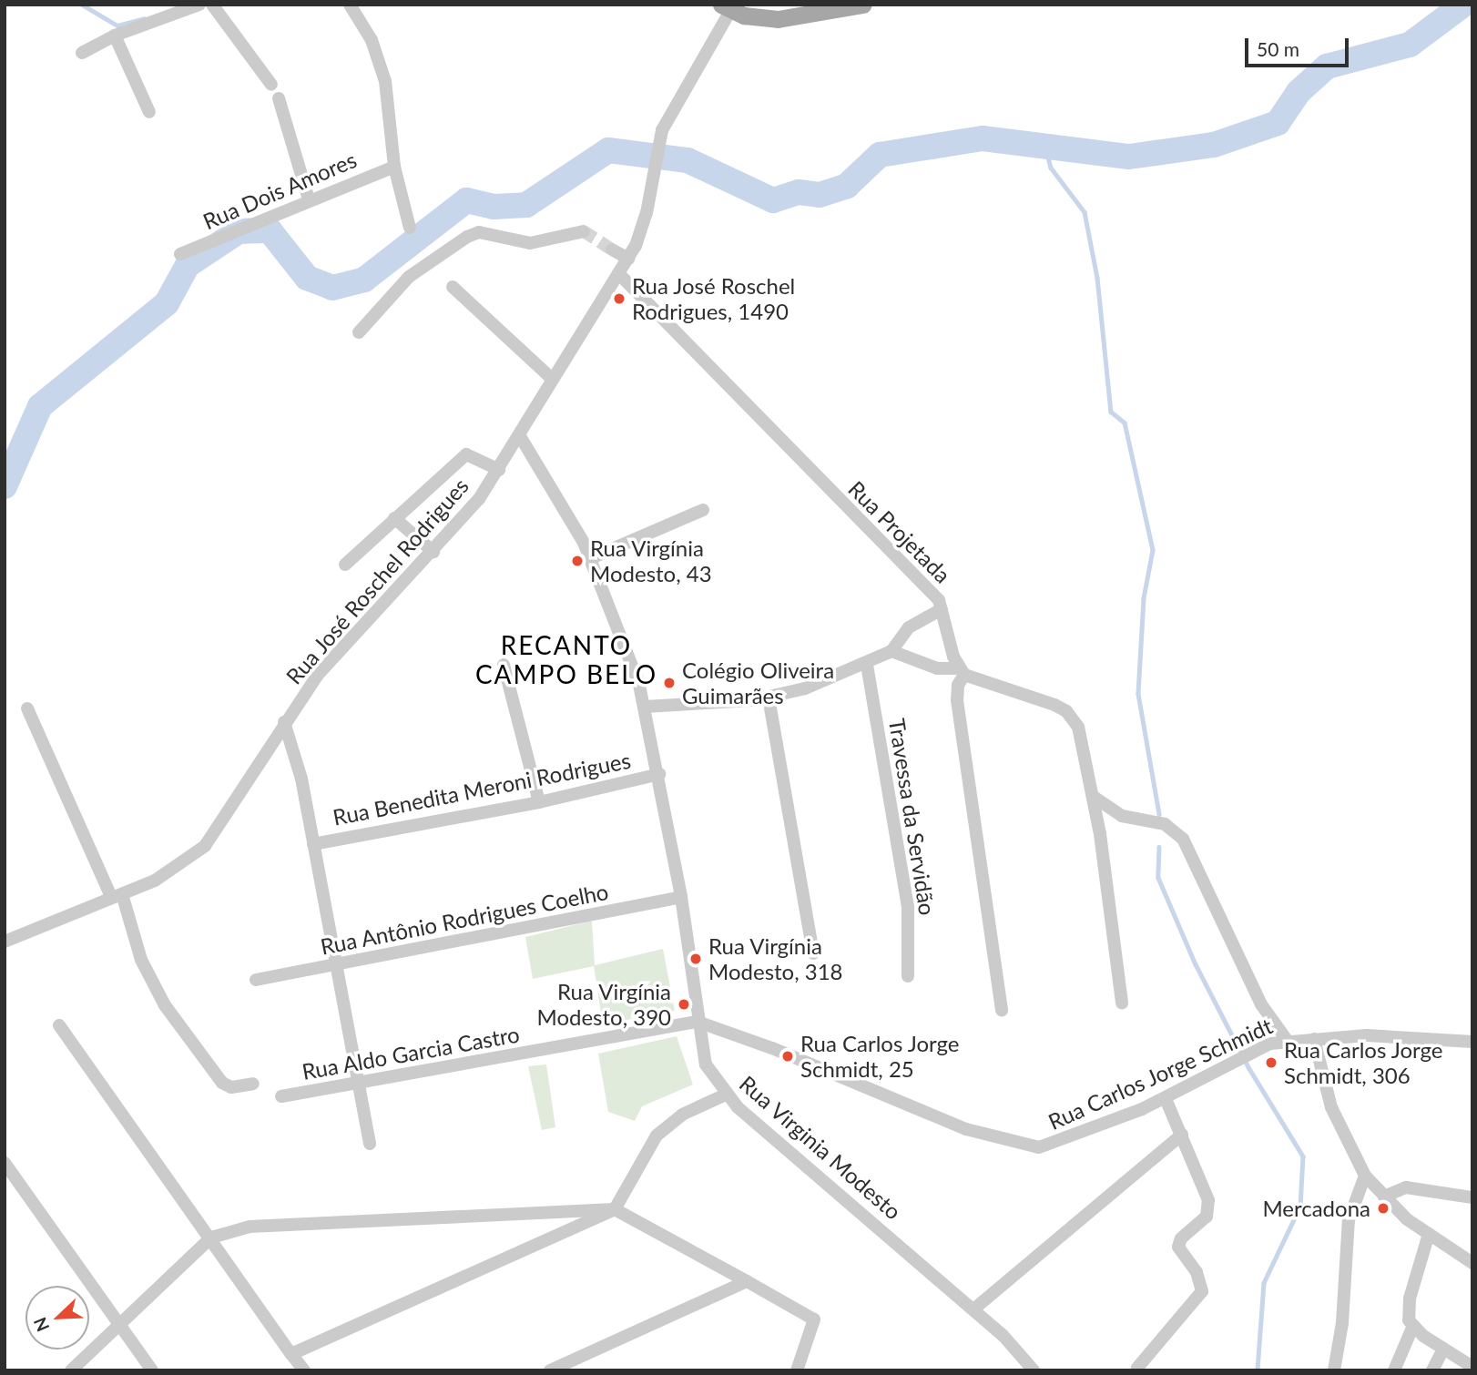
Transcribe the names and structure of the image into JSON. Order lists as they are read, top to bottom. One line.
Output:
{"streets":{"street":["Rua Dois Amores","Rua Projetada","Rua José Roschel Rodrigues","Rua Benedita Meroni Rodrigues","Travessa da Servidão","Rua Antônio Rodrigues Coelho","Rua Aldo Garcia Castro","Rua Carlos Jorge Schmidt","Rua Virginia Modesto"]},"crossings":[["Rua Projetada","Rua José Roschel Rodrigues"],["Rua José Roschel Rodrigues","Rua Virginia Modesto"],["Rua Benedita Meroni Rodrigues","Rua Virginia Modesto"],["Rua Antônio Rodrigues Coelho","Rua Virginia Modesto"],["Rua Aldo Garcia Castro","Rua Carlos Jorge Schmidt"],["Rua Aldo Garcia Castro","Rua Virginia Modesto"],["Rua Carlos Jorge Schmidt","Rua Virginia Modesto"]],"districts":["RECANTO CAMPO BELO"],"places":["Rua José Roschel Rodrigues, 1490","Rua Virgínia Modesto, 43","Colégio Oliveira Guimarães","Rua Virgínia Modesto, 318","Rua Virgínia Modesto, 390","Rua Carlos Jorge Schmidt, 25","Rua Carlos Jorge Schmidt, 306","Mercadona"],"scale_bar":"50 m","north":"bottom left"}
